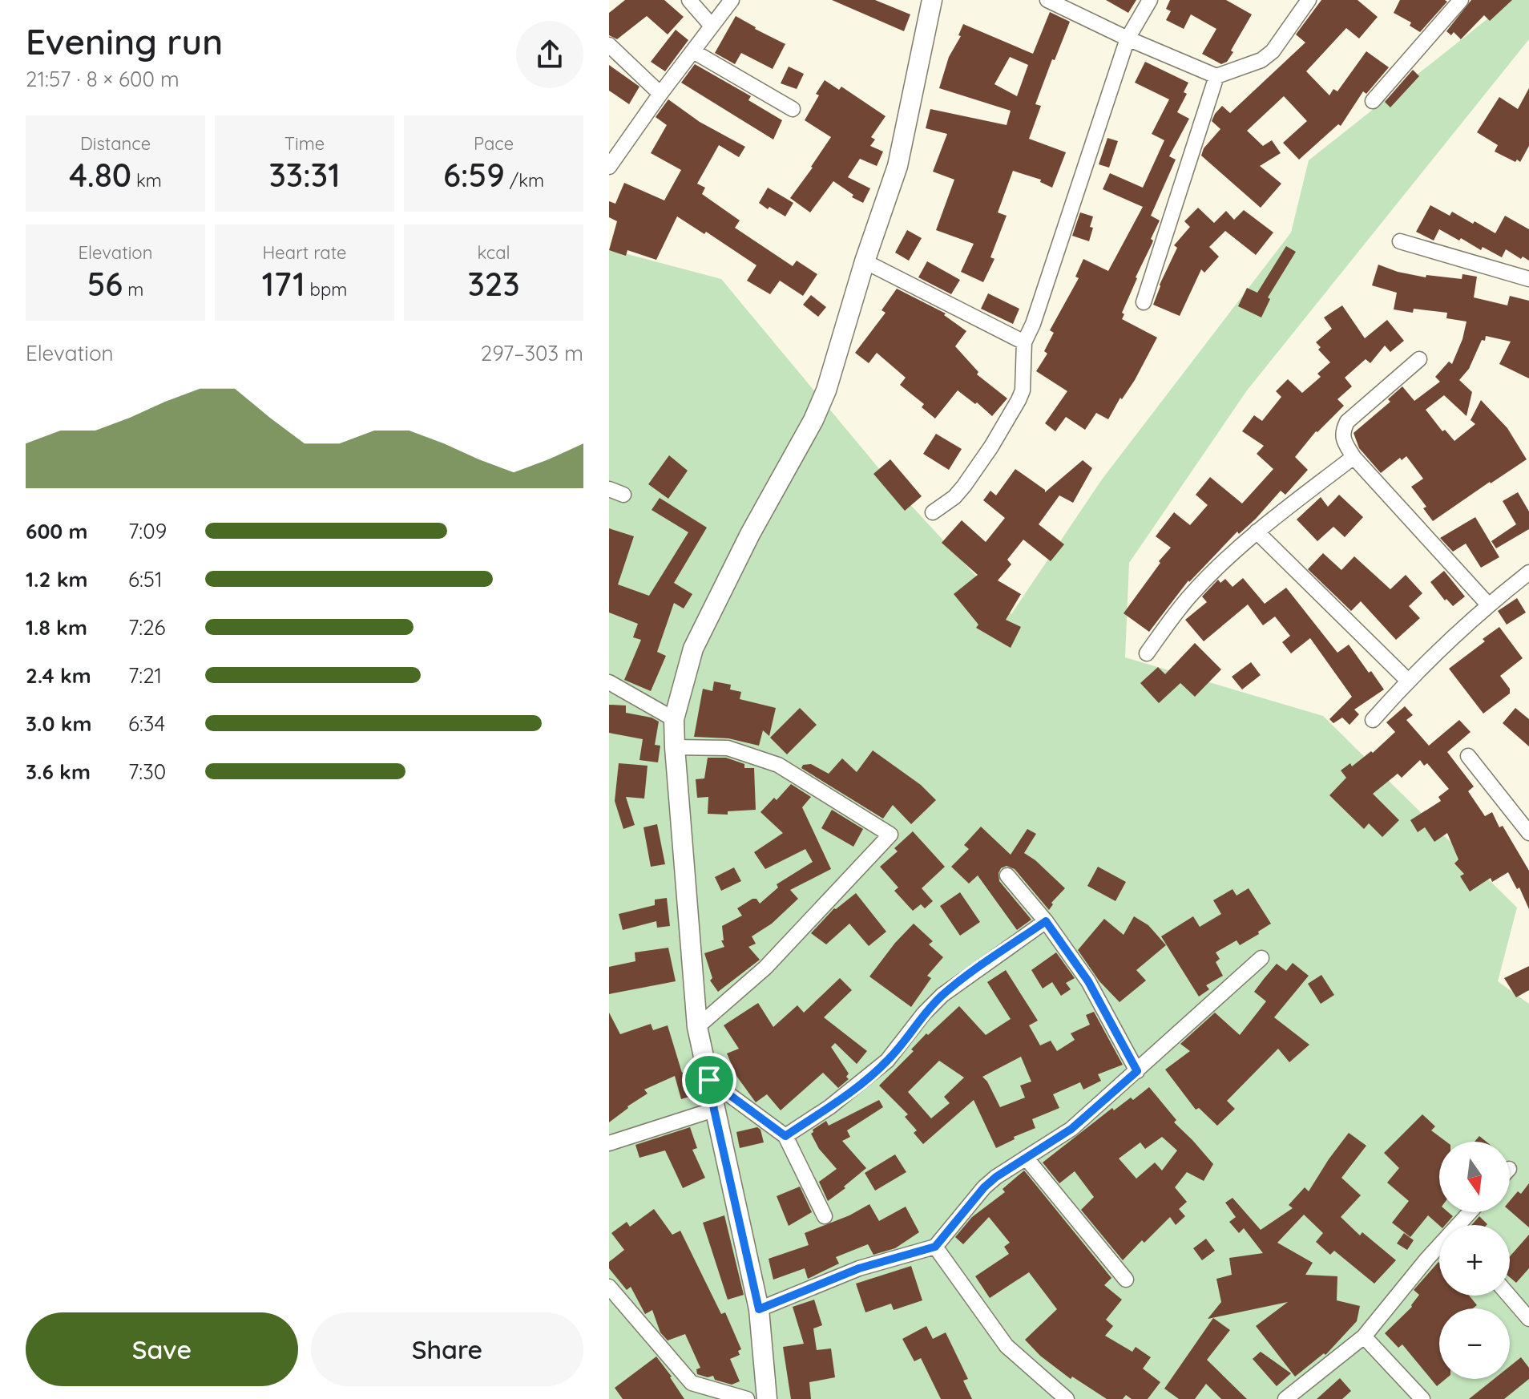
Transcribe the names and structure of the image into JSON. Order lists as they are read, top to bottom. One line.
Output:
{"north":"bottom","page":{"heading":["Evening run","21:57 · 8 × 600 m"],"stats":[["Distance","4.80 km"],["Time","33:31"],["Pace","6:59 /km"],["Elevation","56 m"],["Heart rate","171 bpm"],["kcal","323"]],"chart":["Elevation","297–303 m"],"list":[{"name":"600 m","note":"7:09"},{"name":"1.2 km","note":"6:51"},{"name":"1.8 km","note":"7:26"},{"name":"2.4 km","note":"7:21"},{"name":"3.0 km","note":"6:34"},{"name":"3.6 km","note":"7:30"}],"map_buttons":["+","−"],"buttons":["Save","Share"]}}
